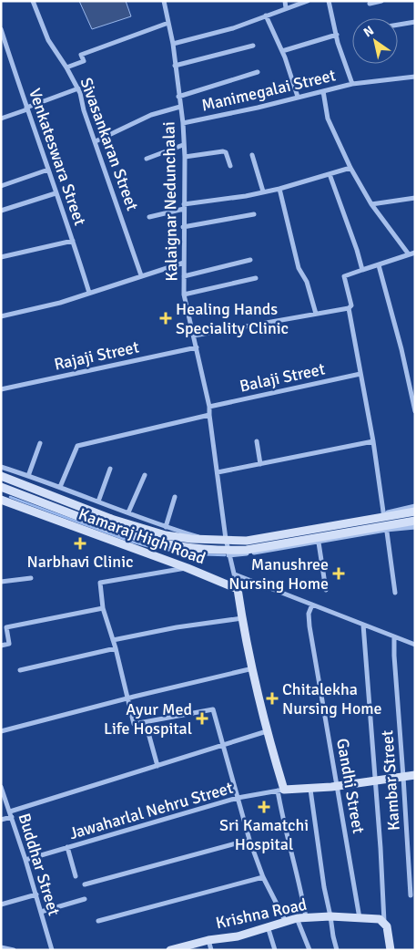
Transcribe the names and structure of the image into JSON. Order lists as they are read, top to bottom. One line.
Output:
{"streets":{"street":["Manimegalai Street","Sivasankaran Street","Venkateswara Street","Kalaignar Nedunchalai","Rajaji Street","Balaji Street","Kamaraj High Road","Kambar Street","Gandhi Street","Jawaharlal Nehru Street","Buddhar Street","Krishna Road"]},"crossings":[["Manimegalai Street","Kalaignar Nedunchalai"],["Kalaignar Nedunchalai","Rajaji Street"],["Kalaignar Nedunchalai","Balaji Street"],["Kalaignar Nedunchalai","Kamaraj High Road"],["Gandhi Street","Krishna Road"],["Jawaharlal Nehru Street","Buddhar Street"]],"places":{"health":["Healing Hands Speciality Clinic","Narbhavi Clinic","Manushree Nursing Home","Chitalekha Nursing Home","Ayur Med Life Hospital","Sri Kamatchi Hospital"]},"north":"top left"}
